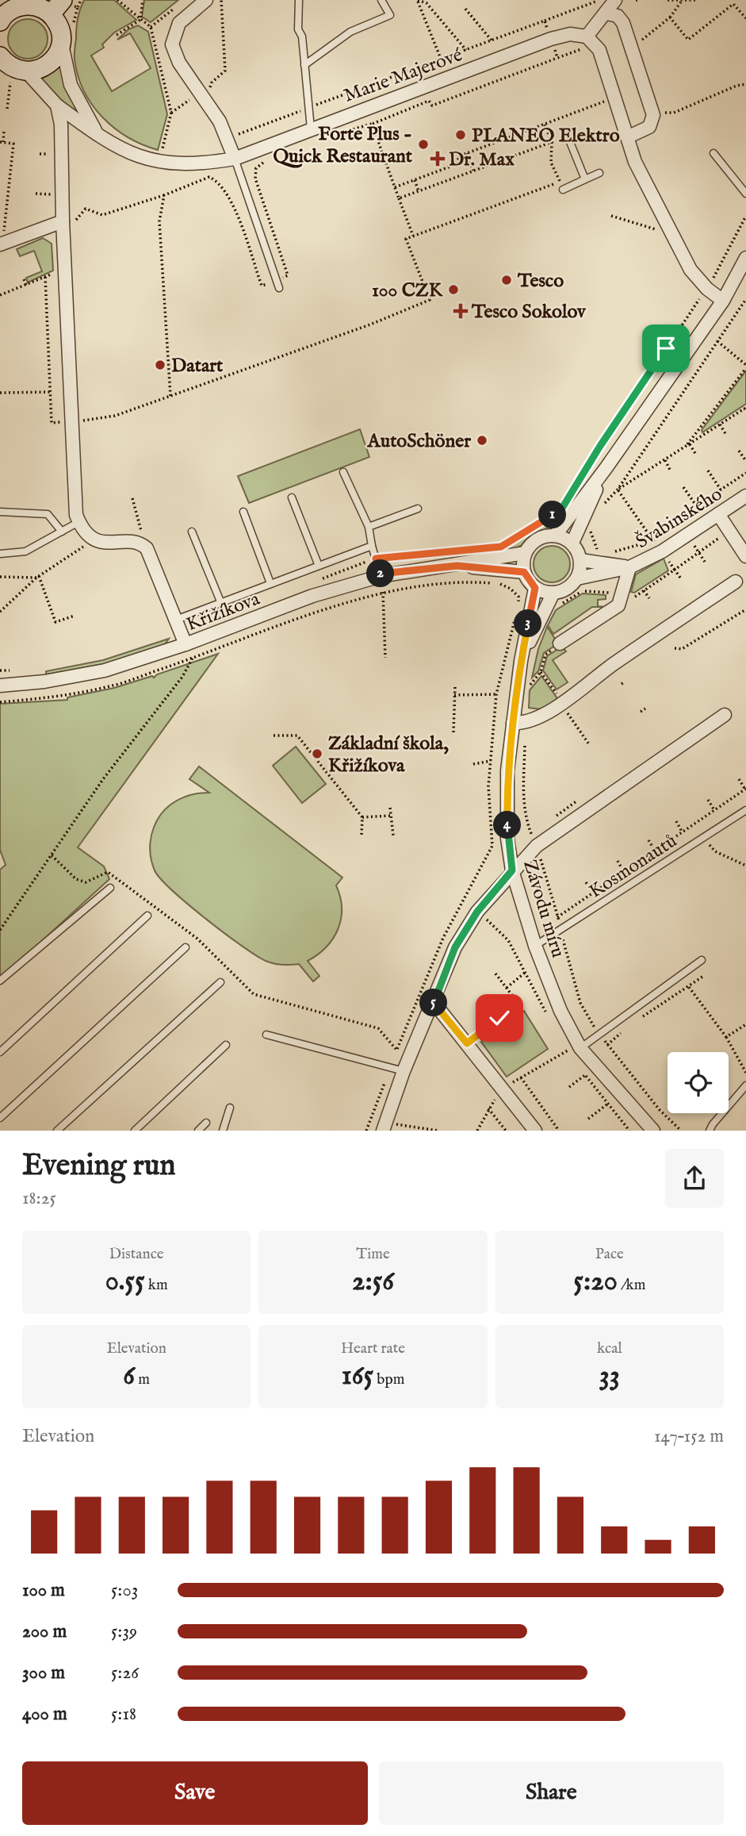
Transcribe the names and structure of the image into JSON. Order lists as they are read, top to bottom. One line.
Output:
{"streets":{"street":["Marie Majerové","Švabinského","Křižíkova","Závodu míru"],"lane":["Kosmonautů"]},"crossings":[["Švabinského","Křižíkova"],["Švabinského","Závodu míru"],["Křižíkova","Závodu míru"],["Kosmonautů","Závodu míru"]],"places":{"other":["PLANEO Elektro","Forte Plus - Quick Restaurant","Tesco","100 CZK","Datart","AutoSchöner","Základní škola, Křižíkova"],"health":["Dr. Max","Tesco Sokolov"]},"page":{"pins":["1","2","3","4","5"],"heading":["Evening run","18:25"],"stats":[["Distance","0.55 km"],["Time","2:56"],["Pace","5:20 /km"],["Elevation","6 m"],["Heart rate","165 bpm"],["kcal","33"]],"chart":["Elevation","147–152 m"],"list":[{"name":"100 m","note":"5:03"},{"name":"200 m","note":"5:39"},{"name":"300 m","note":"5:26"},{"name":"400 m","note":"5:18"}],"buttons":["Save","Share"]}}
